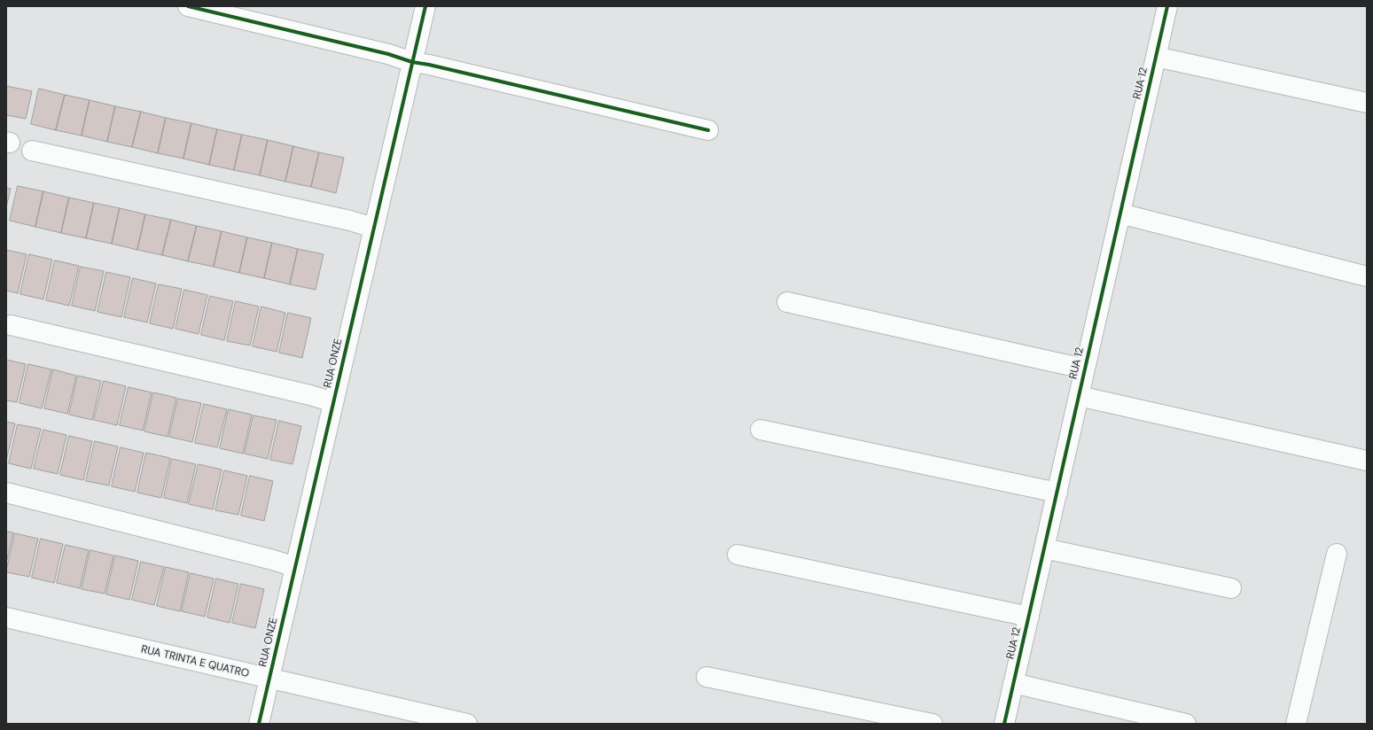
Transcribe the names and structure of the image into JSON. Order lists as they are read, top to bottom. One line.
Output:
{"streets":{"street":["RUA 12","RUA ONZE","RUA TRINTA E QUATRO"]},"crossings":[["RUA ONZE","RUA TRINTA E QUATRO"]]}
